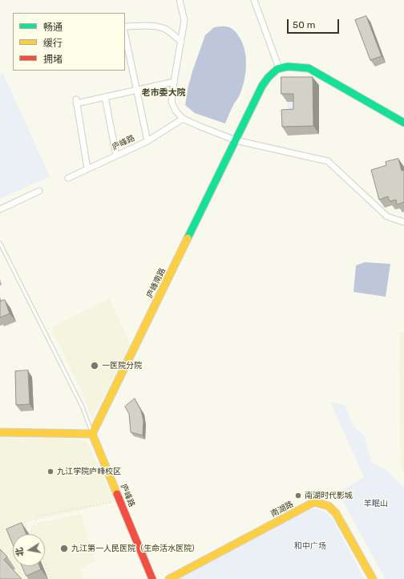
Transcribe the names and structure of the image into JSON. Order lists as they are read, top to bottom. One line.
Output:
{"streets":{"street":["庐峰路","庐峰南路","南湖路"]},"crossings":[["庐峰路","庐峰南路"]],"districts":["老市委大院"],"parks":["羊眠山","和中广场"],"places":["一医院分院","九江学院庐峰校区","南湖时代影城","九江第一人民医院（生命活水医院）"],"legend":["畅通","缓行","拥堵"],"scale_bar":"50 m","north":"left"}
